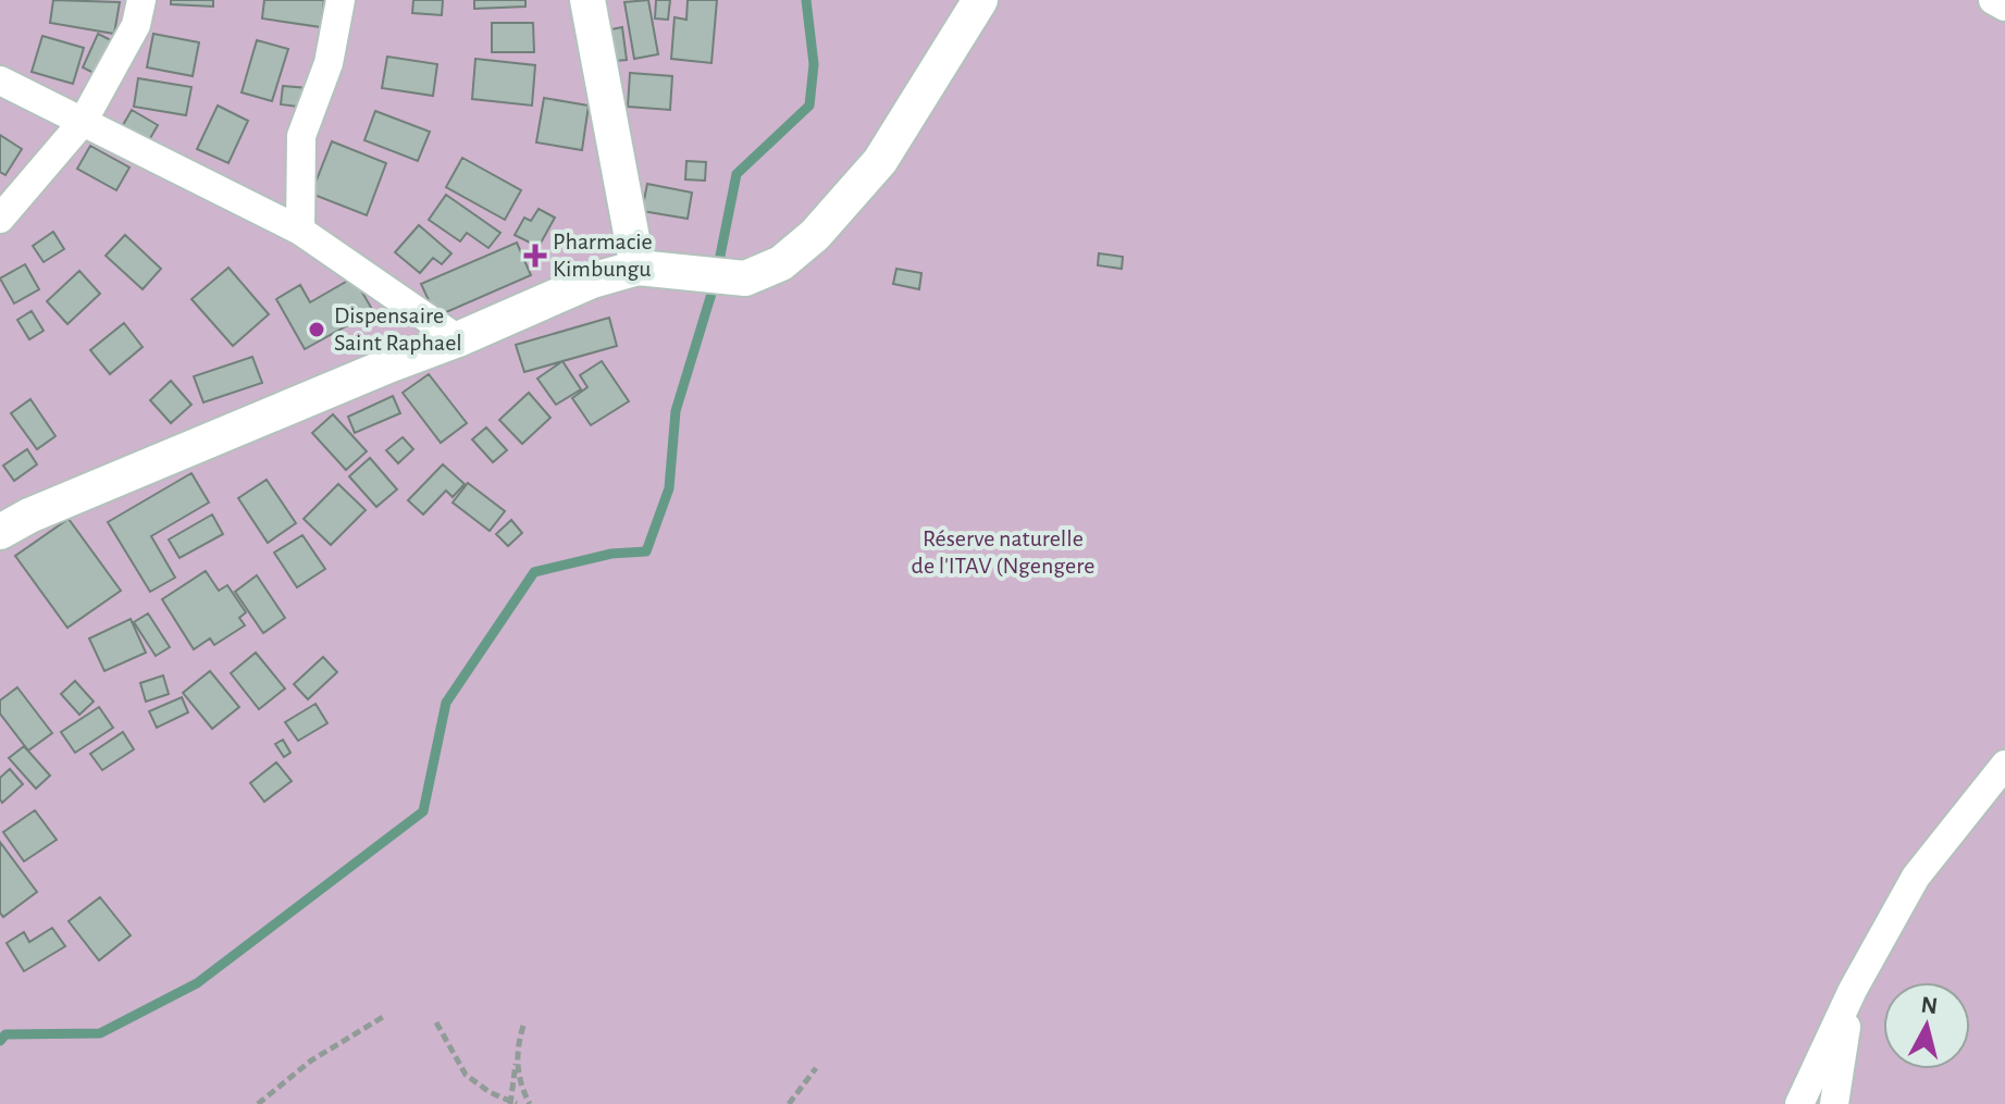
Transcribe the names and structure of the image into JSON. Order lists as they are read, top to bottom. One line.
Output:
{"parks":["Réserve naturelle de l'ITAV (Ngengere"],"places":{"health":["Pharmacie Kimbungu"],"other":["Dispensaire Saint Raphael"]},"north":"top"}
